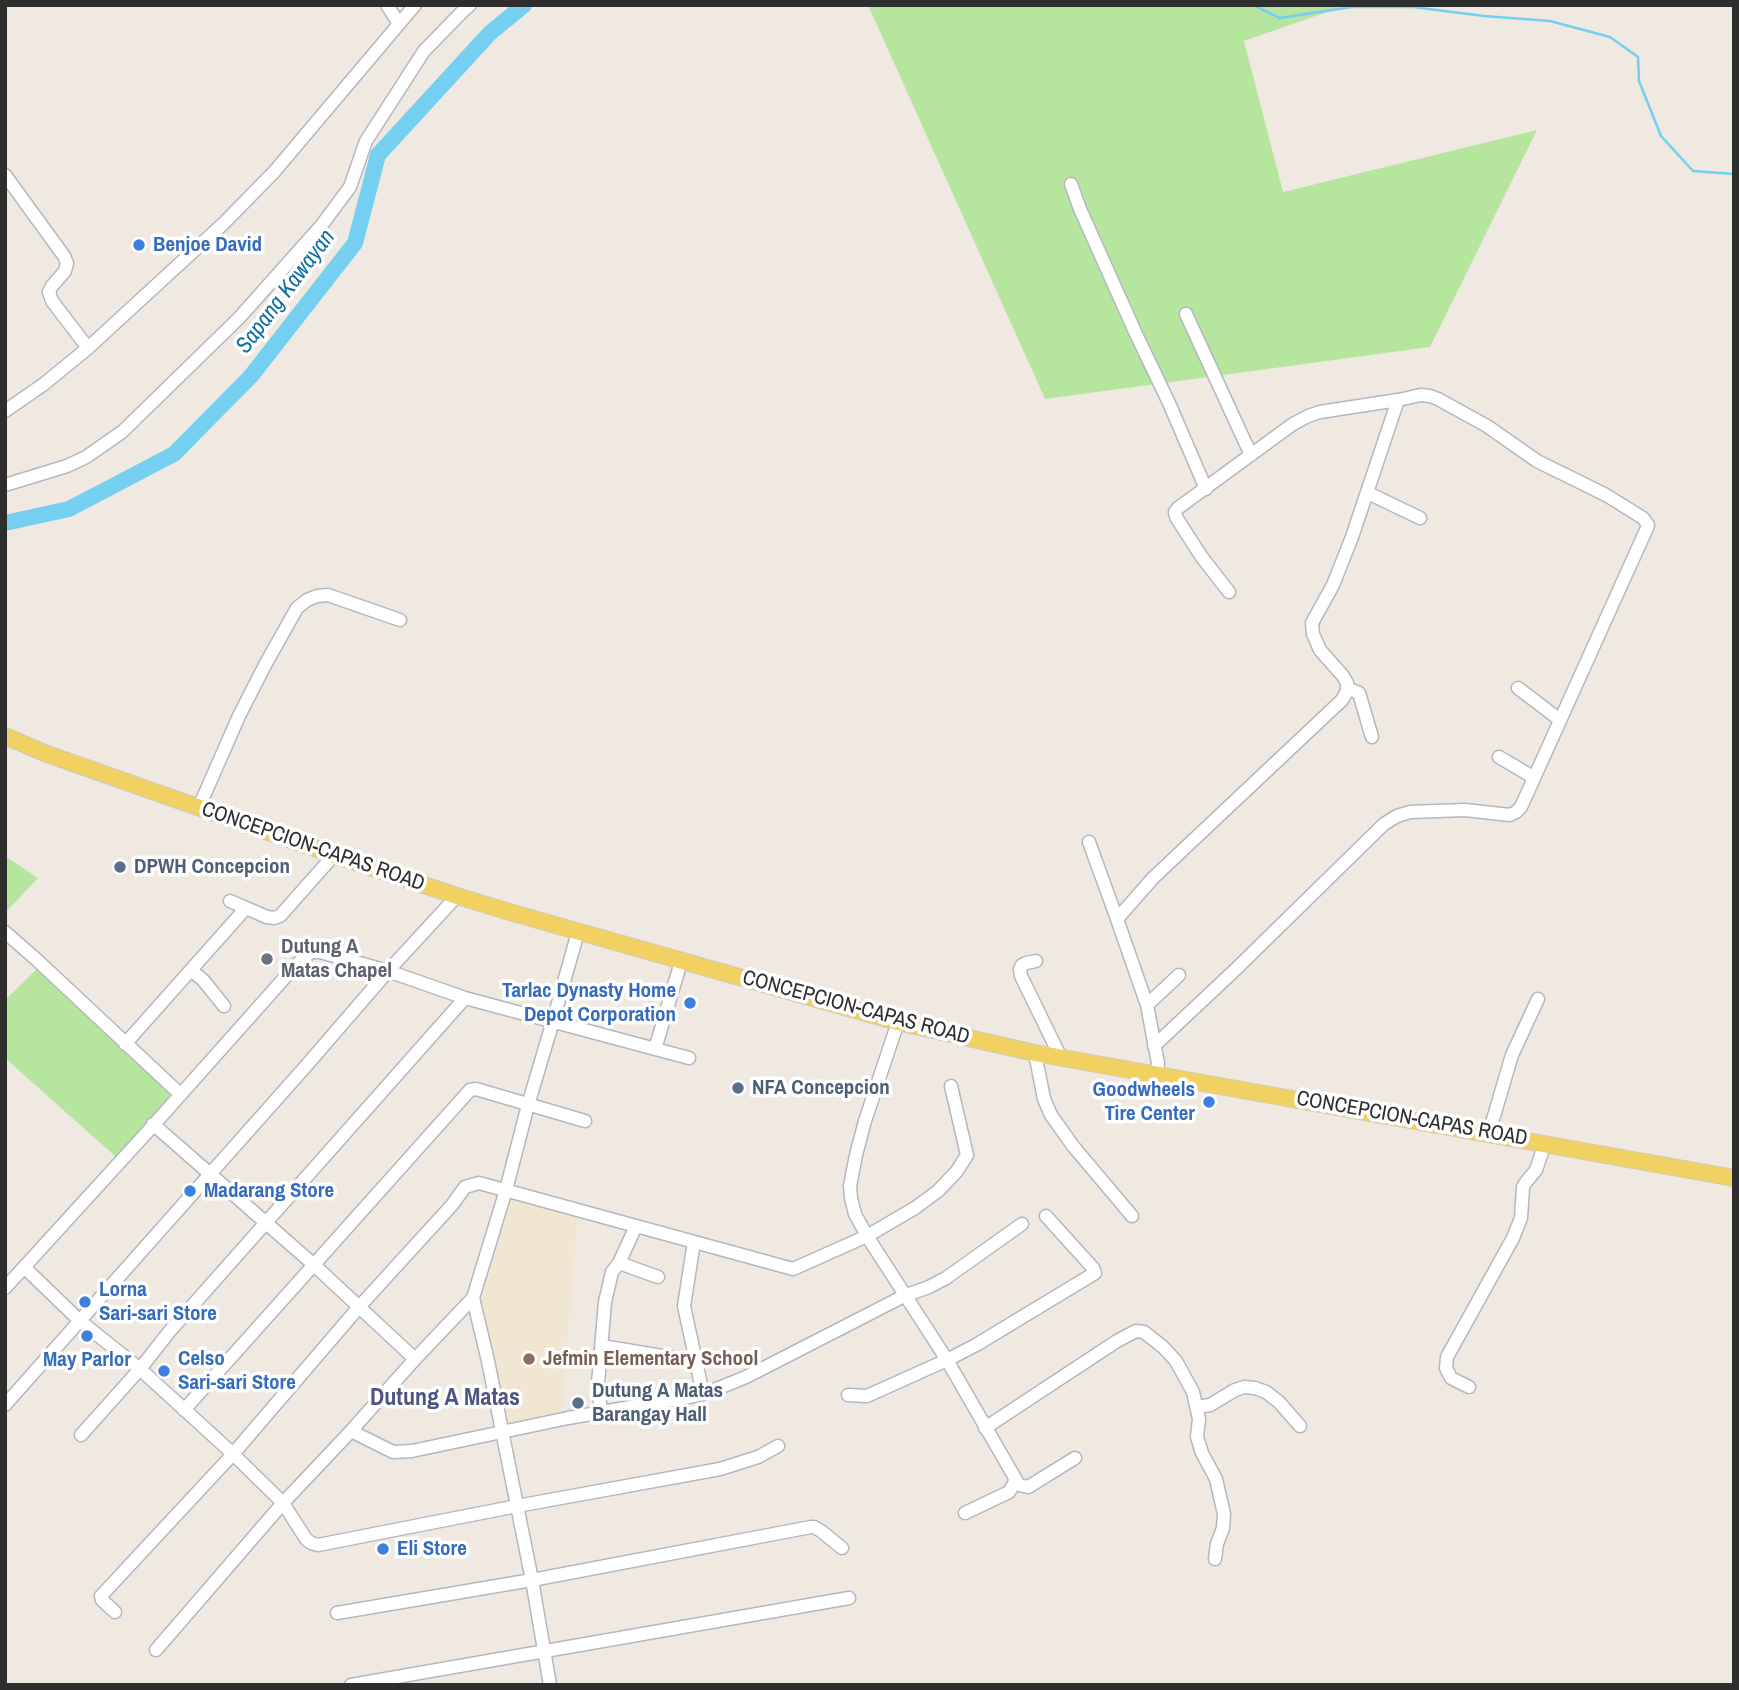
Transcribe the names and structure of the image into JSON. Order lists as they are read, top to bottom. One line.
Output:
{"streets":{"main road":["CONCEPCION-CAPAS ROAD"]},"districts":["Dutung A Matas"],"water":["Sapang Kawayan"],"places":["Benjoe David","DPWH Concepcion","Dutung A Matas Chapel","Tarlac Dynasty Home Depot Corporation","NFA Concepcion","Goodwheels Tire Center","Madarang Store","Lorna Sari-sari Store","May Parlor","Jefmin Elementary School","Celso Sari-sari Store","Dutung A Matas Barangay Hall","Eli Store"]}
